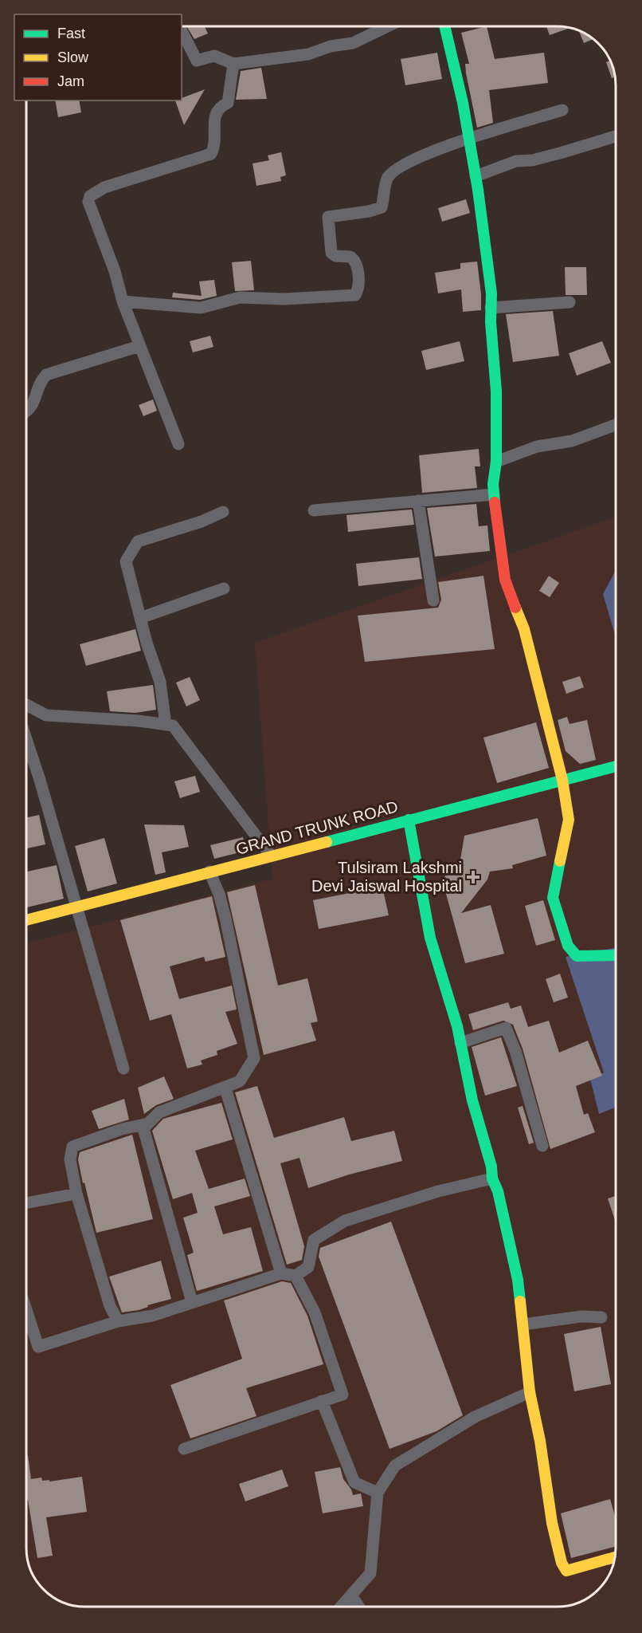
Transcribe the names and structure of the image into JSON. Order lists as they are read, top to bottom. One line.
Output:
{"streets":{"street":["GRAND TRUNK ROAD"]},"places":{"health":["Tulsiram Lakshmi Devi Jaiswal Hospital"]},"legend":["Fast","Slow","Jam"]}
